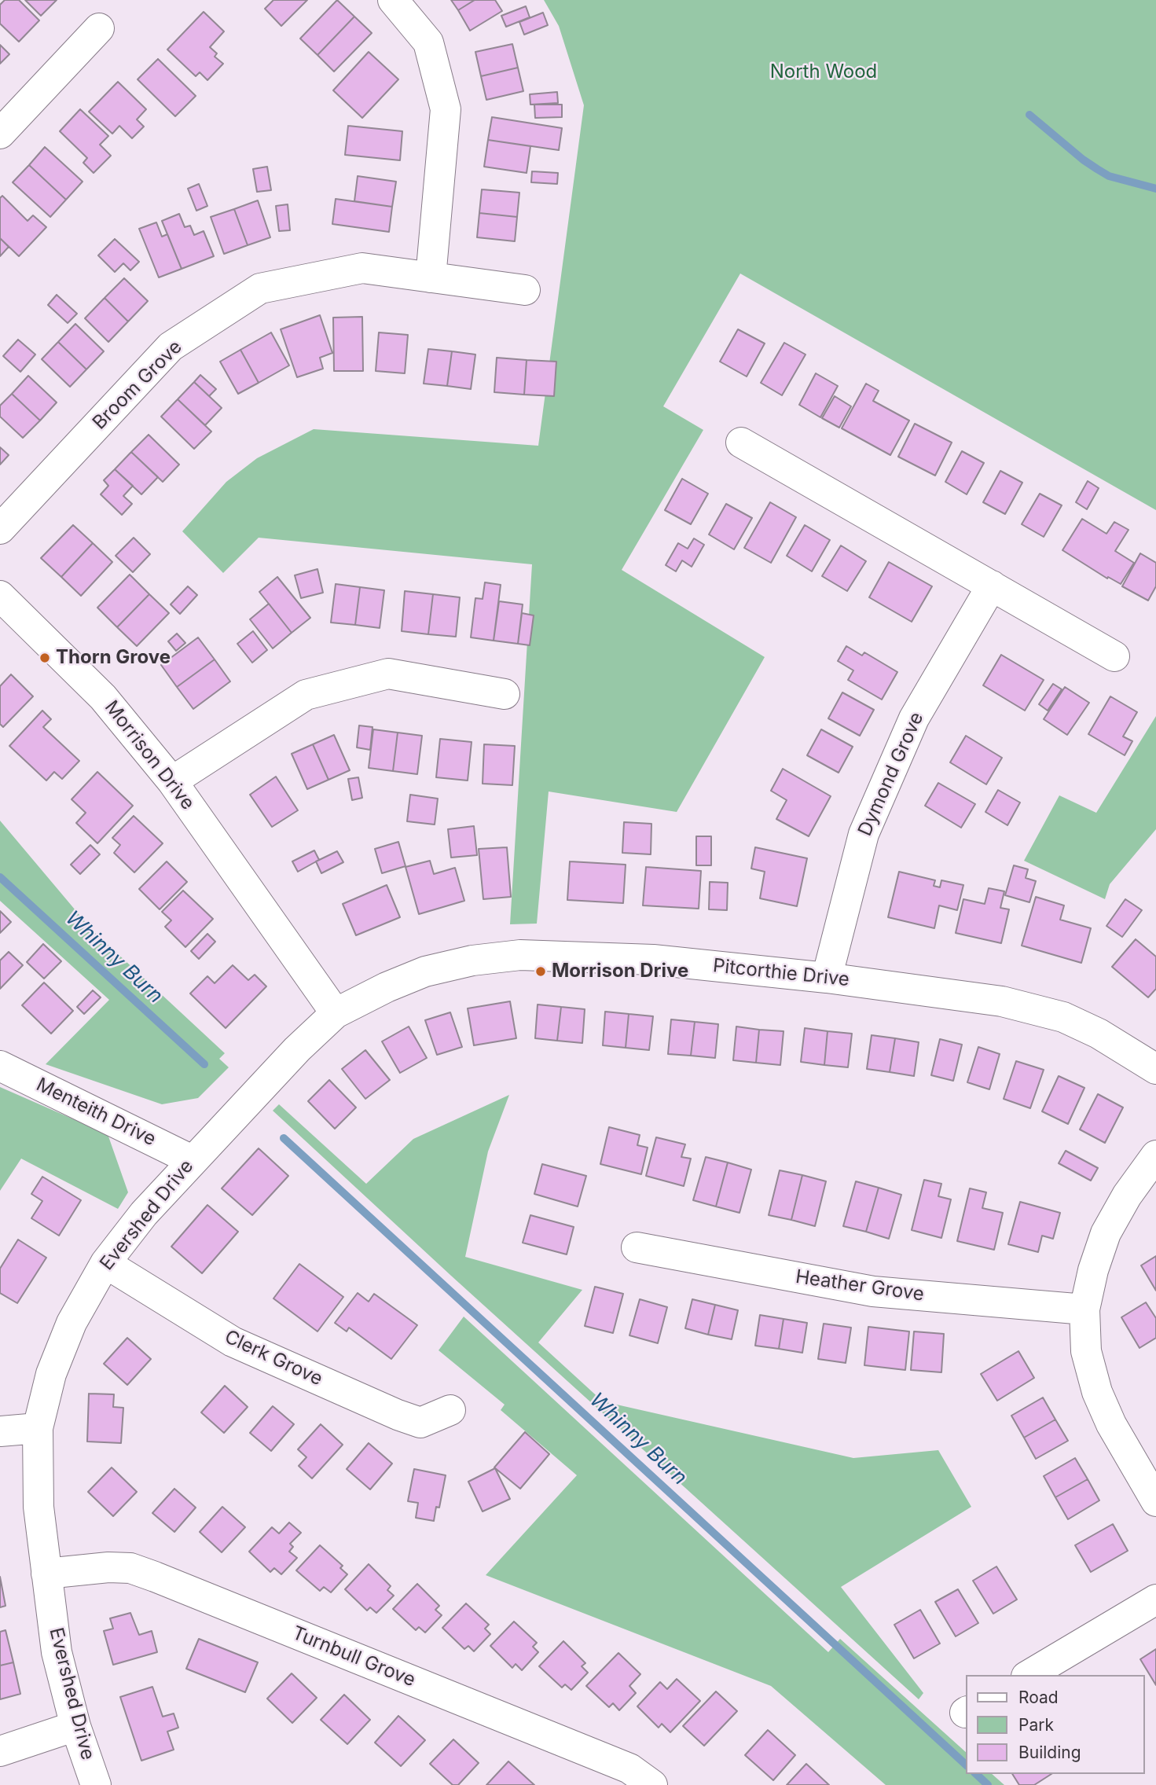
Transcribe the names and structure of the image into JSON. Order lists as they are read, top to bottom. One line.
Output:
{"streets":{"street":["Broom Grove","Morrison Drive","Dymond Grove","Pitcorthie Drive","Menteith Drive","Evershed Drive","Heather Grove","Clerk Grove","Turnbull Grove"]},"crossings":[["Morrison Drive","Pitcorthie Drive"],["Morrison Drive","Evershed Drive"],["Dymond Grove","Pitcorthie Drive"],["Pitcorthie Drive","Evershed Drive"],["Menteith Drive","Evershed Drive"],["Evershed Drive","Clerk Grove"],["Evershed Drive","Turnbull Grove"]],"water":["Whinny Burn"],"parks":["North Wood"],"places":["Thorn Grove","Morrison Drive"],"legend":["Road","Park","Building"]}
